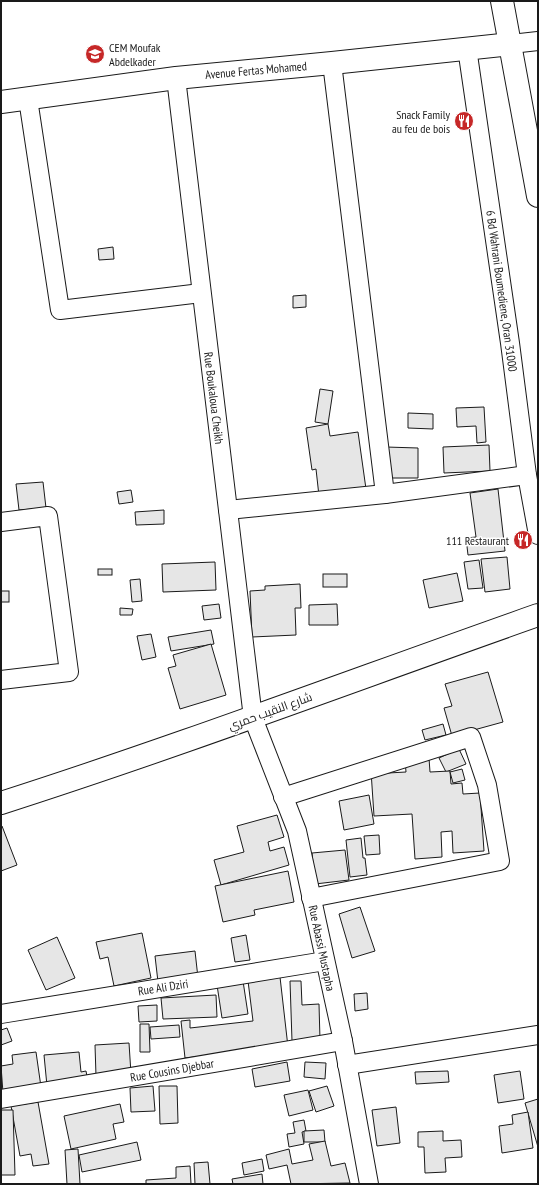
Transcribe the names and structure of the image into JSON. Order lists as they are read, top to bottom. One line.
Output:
{"streets":{"main road":["Avenue Fertas Mohamed","شارع النقيب حمري"],"street":["6 Bd Wahrani Boumediene, Oran 31000","Rue Boukaloua Cheikh","Rue Abassi Mustapha","Rue Ali Dziri","Rue Cousins Djebbar"]},"crossings":[["Avenue Fertas Mohamed","6 Bd Wahrani Boumediene, Oran 31000"],["Avenue Fertas Mohamed","Rue Boukaloua Cheikh"],["Rue Boukaloua Cheikh","شارع النقيب حمري"],["Rue Boukaloua Cheikh","Rue Abassi Mustapha"],["شارع النقيب حمري","Rue Abassi Mustapha"],["Rue Abassi Mustapha","Rue Ali Dziri"],["Rue Abassi Mustapha","Rue Cousins Djebbar"]],"places":{"school or university":["CEM Moufak Abdelkader"],"restaurant":["Snack Family au feu de bois","111 Restaurant"]}}
